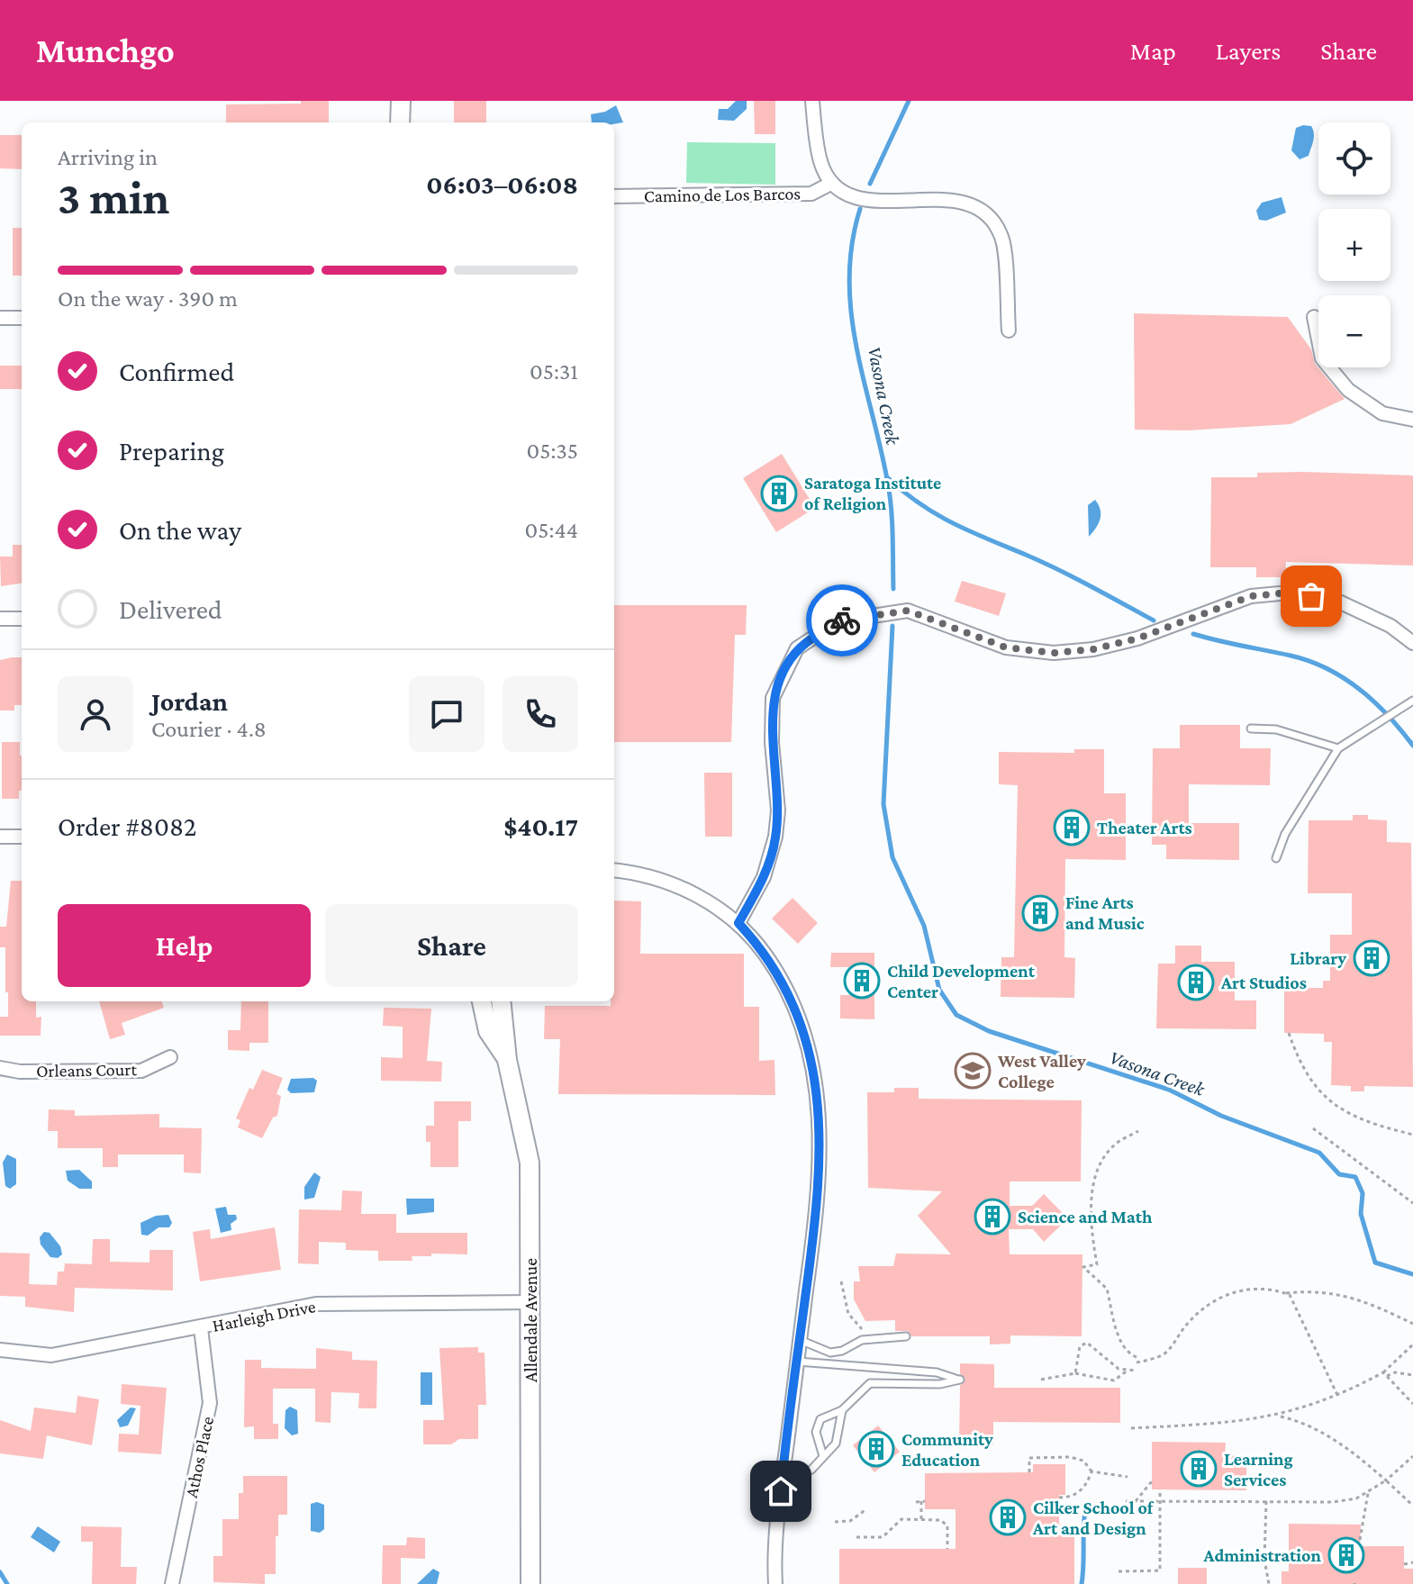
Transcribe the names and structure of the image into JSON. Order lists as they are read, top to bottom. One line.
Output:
{"streets":{"street":["Camino de Los Barcos","Orleans Court","Harleigh Drive","Allendale Avenue","Athos Place"]},"crossings":[["Harleigh Drive","Allendale Avenue"],["Harleigh Drive","Athos Place"]],"water":["Vasona Creek"],"places":{"building":["Saratoga Institute of Religion","Theater Arts","Fine Arts and Music","Library","Child Development Center","Art Studios","Science and Math","Community Education","Learning Services","Cilker School of Art and Design","Administration"],"school or university":["West Valley College"]},"page":{"header":"Munchgo","nav":["Map","Layers","Share"],"map_buttons":["+","−"],"heading":["3 min","Arriving in","06:03–06:08"],"panel":["Jordan","Courier · 4.8","Order #8082","$40.17"],"bar":"On the way · 390 m","list":[["Confirmed","05:31"],["Preparing","05:35"],["On the way","05:44"],"Delivered"],"buttons":["Help","Share"]}}
